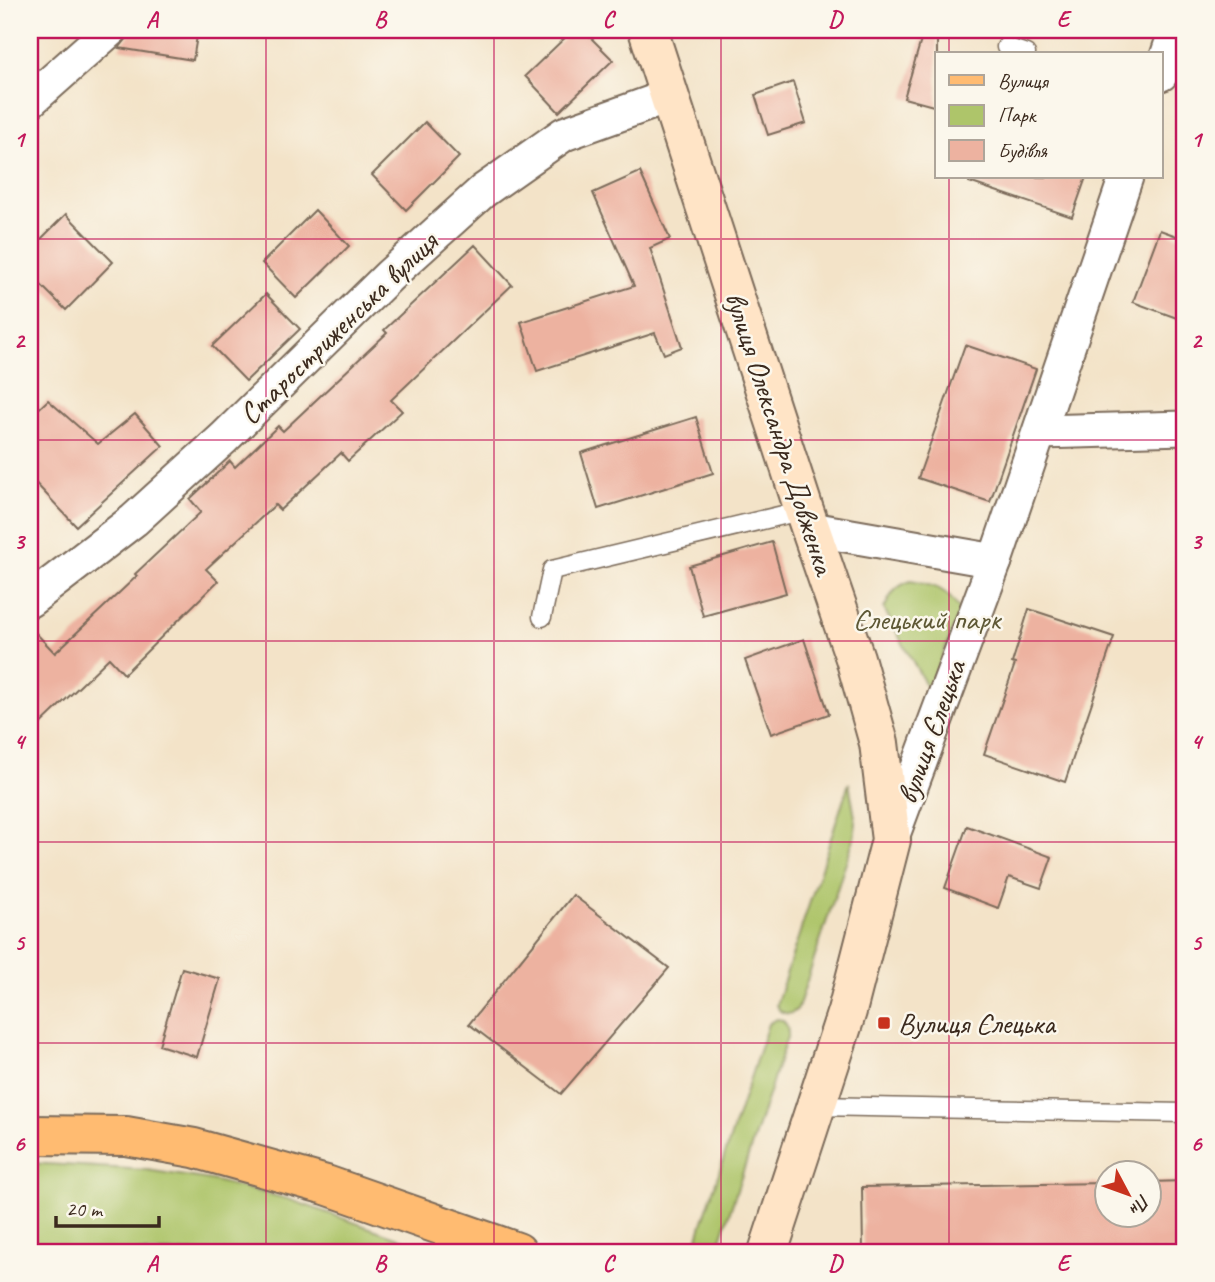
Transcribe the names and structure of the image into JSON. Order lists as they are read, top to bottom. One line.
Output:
{"streets":{"main road":["вулиця Олександра Довженка","вулиця Єлецька"],"street":["Старостриженська вулиця"]},"crossings":[["Старостриженська вулиця","вулиця Олександра Довженка"],["вулиця Олександра Довженка","вулиця Єлецька"]],"parks":["Єлецький парк"],"places":{"transit":["Вулиця Єлецька"]},"legend":["Вулиця","Парк","Будівля"],"scale_bar":"20 m","north":"bottom right","grid":{"columns":["A","B","C","D","E"],"rows":["1","2","3","4","5","6"]}}
